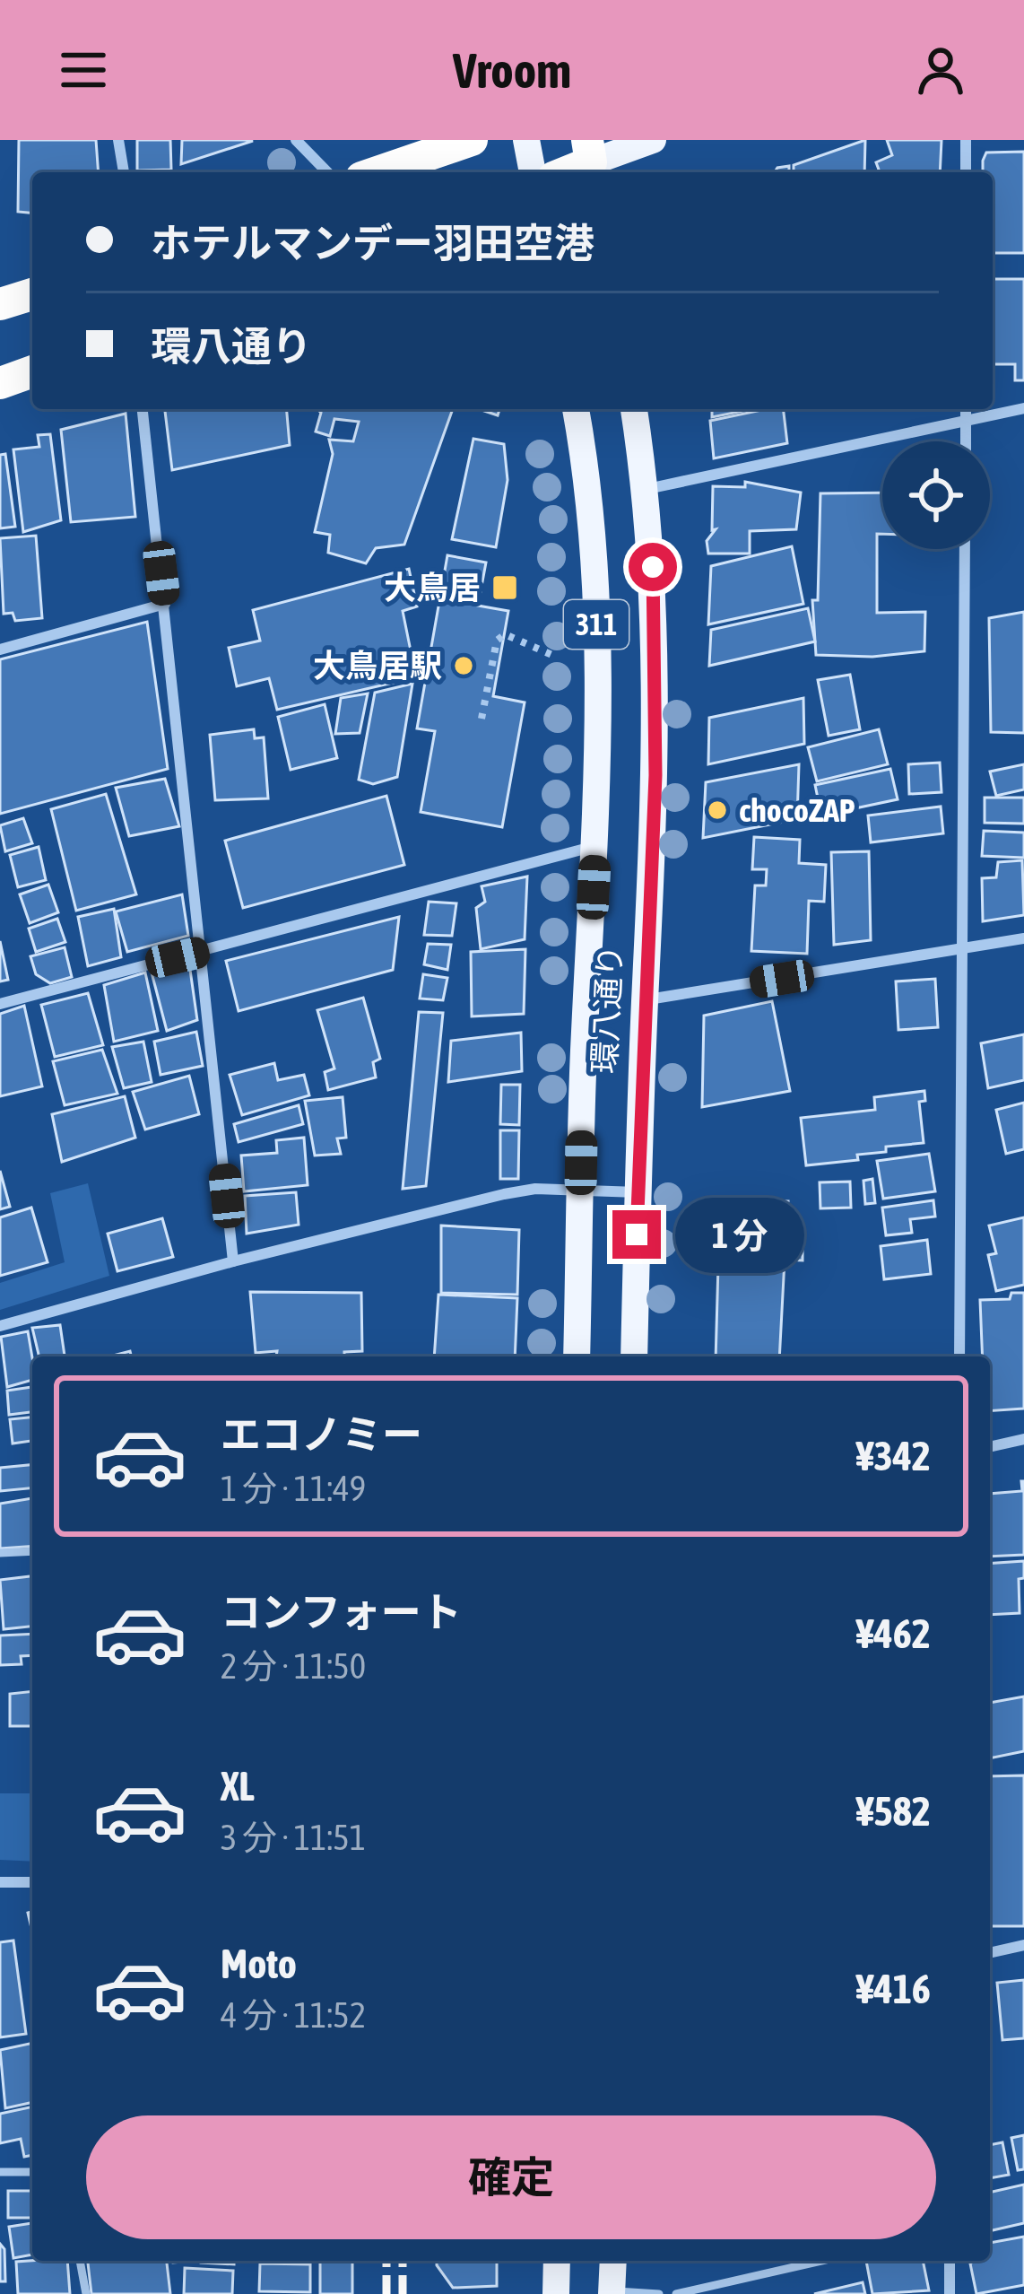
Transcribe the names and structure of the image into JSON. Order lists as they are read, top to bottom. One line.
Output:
{"streets":{"main road":["311","環八通り"]},"places":{"transit":["大鳥居"],"other":["大鳥居駅","chocoZAP"]},"page":{"header":"Vroom","banner":["ホテルマンデー羽田空港","環八通り"],"bubble":"1 分","list":[{"name":"エコノミー","note":"1 分 · 11:49","value":"¥342"},{"name":"コンフォート","note":"2 分 · 11:50","value":"¥462"},{"name":"XL","note":"3 分 · 11:51","value":"¥582"},{"name":"Moto","note":"4 分 · 11:52","value":"¥416"}],"buttons":"確定"}}
